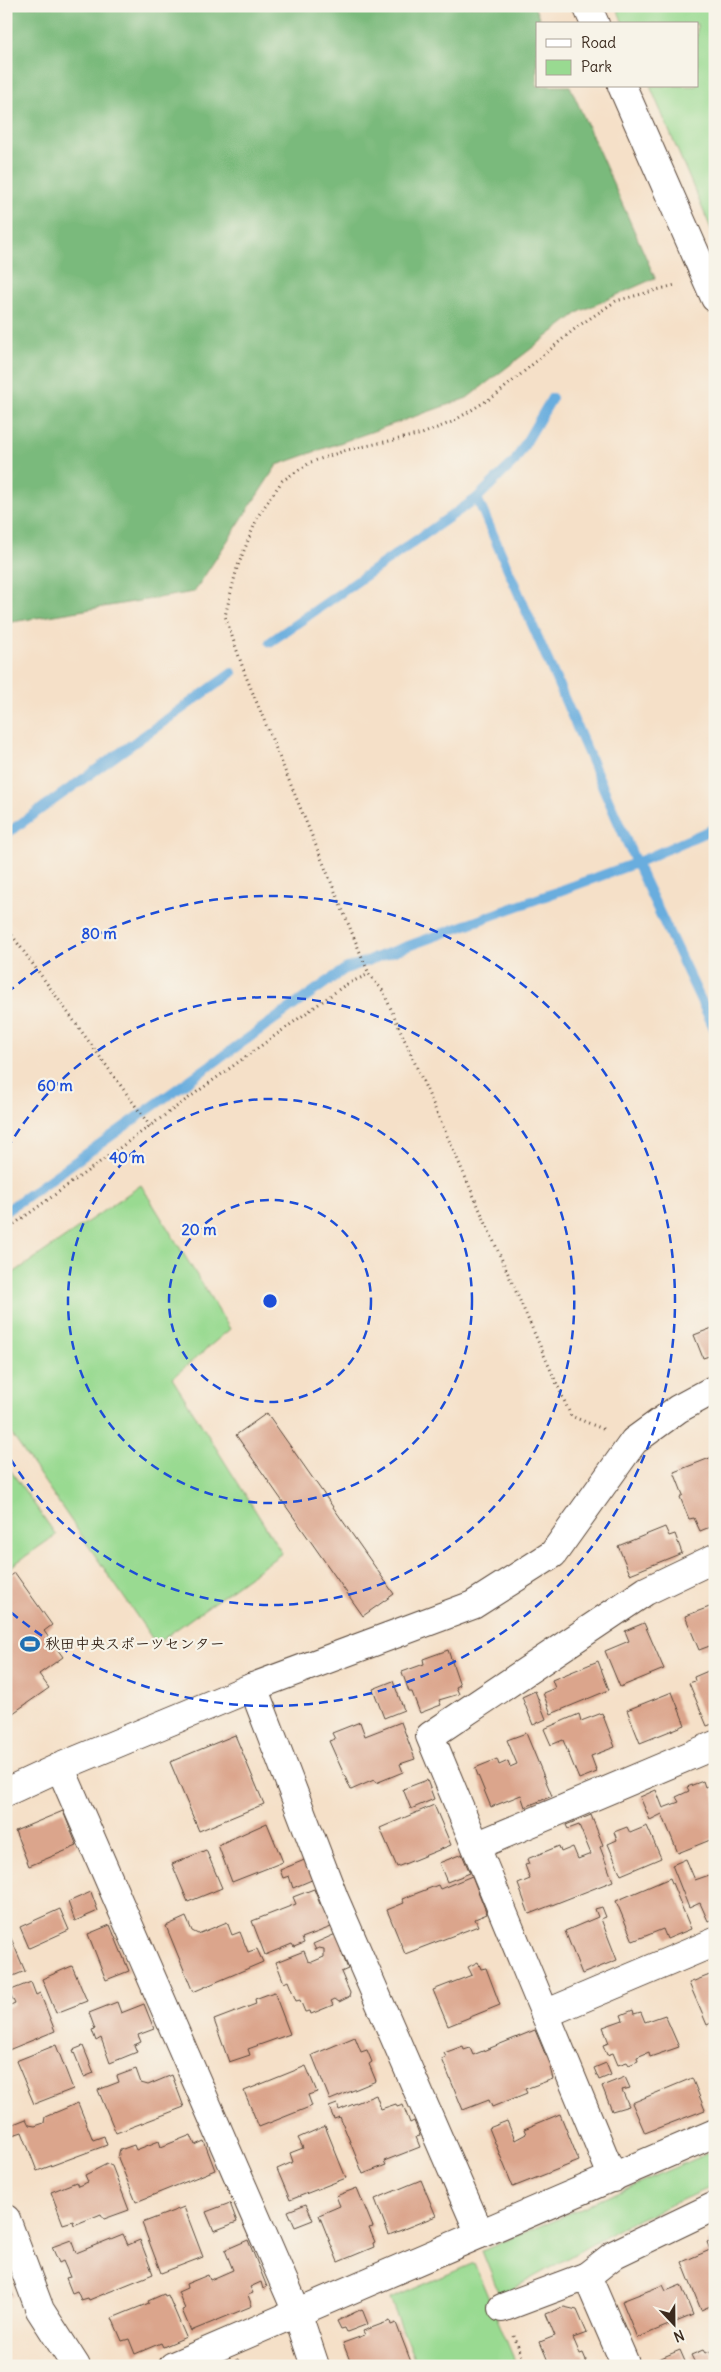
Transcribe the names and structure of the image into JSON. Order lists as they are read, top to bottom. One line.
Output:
{"places":{"sports":["秋田中央スポーツセンター"]},"legend":["Road","Park"],"north":"bottom","rings":["80 m","60 m","40 m","20 m"]}
